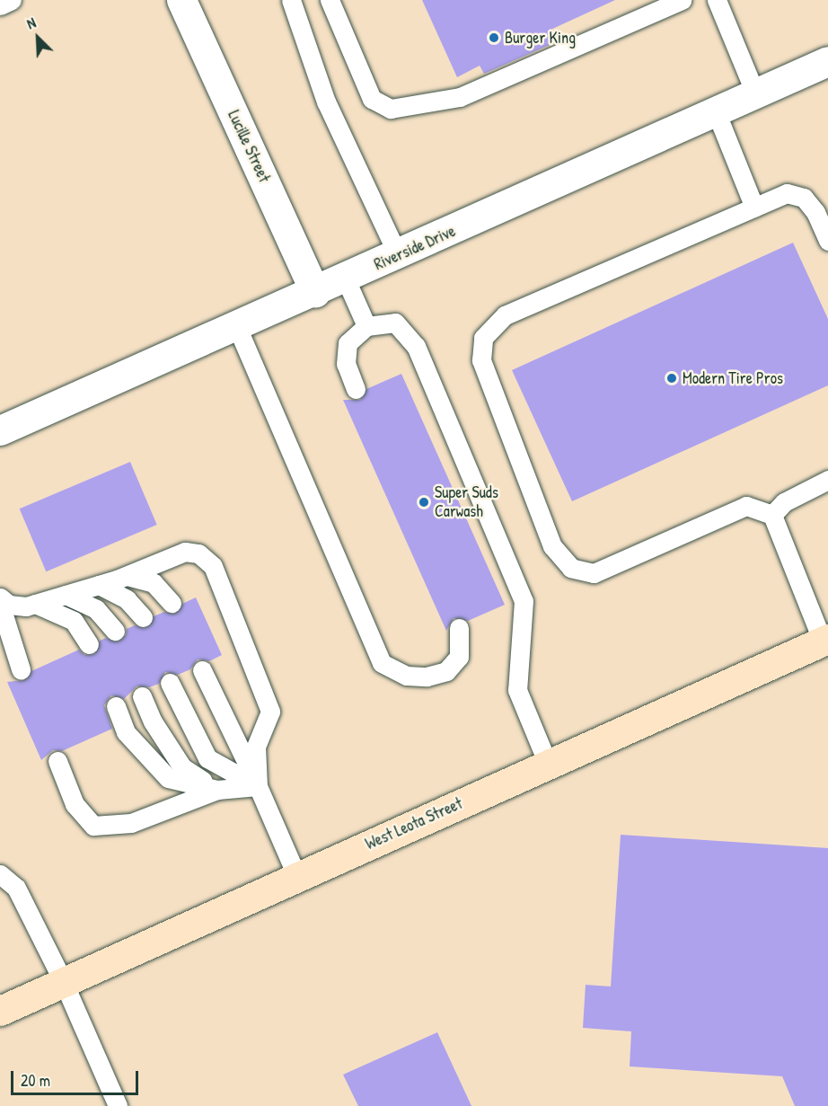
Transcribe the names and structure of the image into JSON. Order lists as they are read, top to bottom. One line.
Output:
{"streets":{"main road":["West Leota Street"],"street":["Lucille Street","Riverside Drive"]},"crossings":[["Lucille Street","Riverside Drive"]],"places":["Burger King","Modern Tire Pros","Super Suds Carwash"],"scale_bar":"20 m","north":"top left"}
